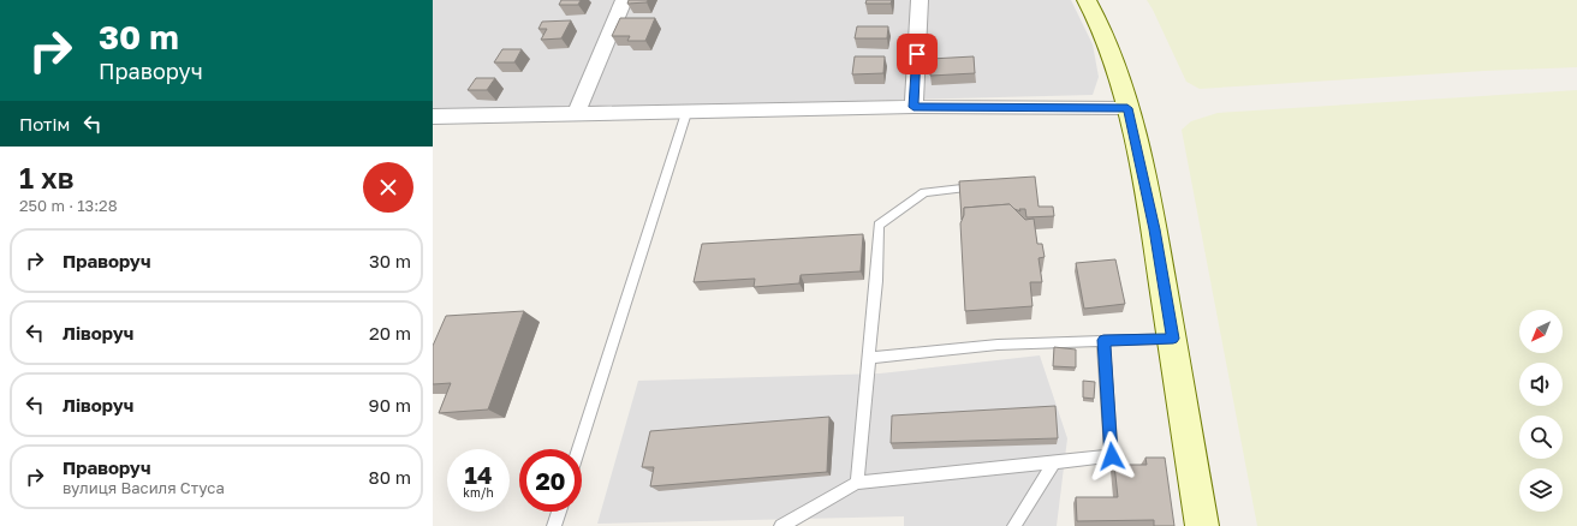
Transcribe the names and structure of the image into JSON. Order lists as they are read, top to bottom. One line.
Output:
{"north":"bottom left","page":{"turn":["30 m","Праворуч"],"then":"Потім","heading":["1 хв","250 m · 13:28"],"list":[{"name":"Праворуч","value":"30 m"},{"name":"Ліворуч","value":"20 m"},{"name":"Ліворуч","value":"90 m"},{"name":"Праворуч","note":"вулиця Василя Стуса","value":"80 m"}],"speed":"14 km/h","limit":"20"}}
